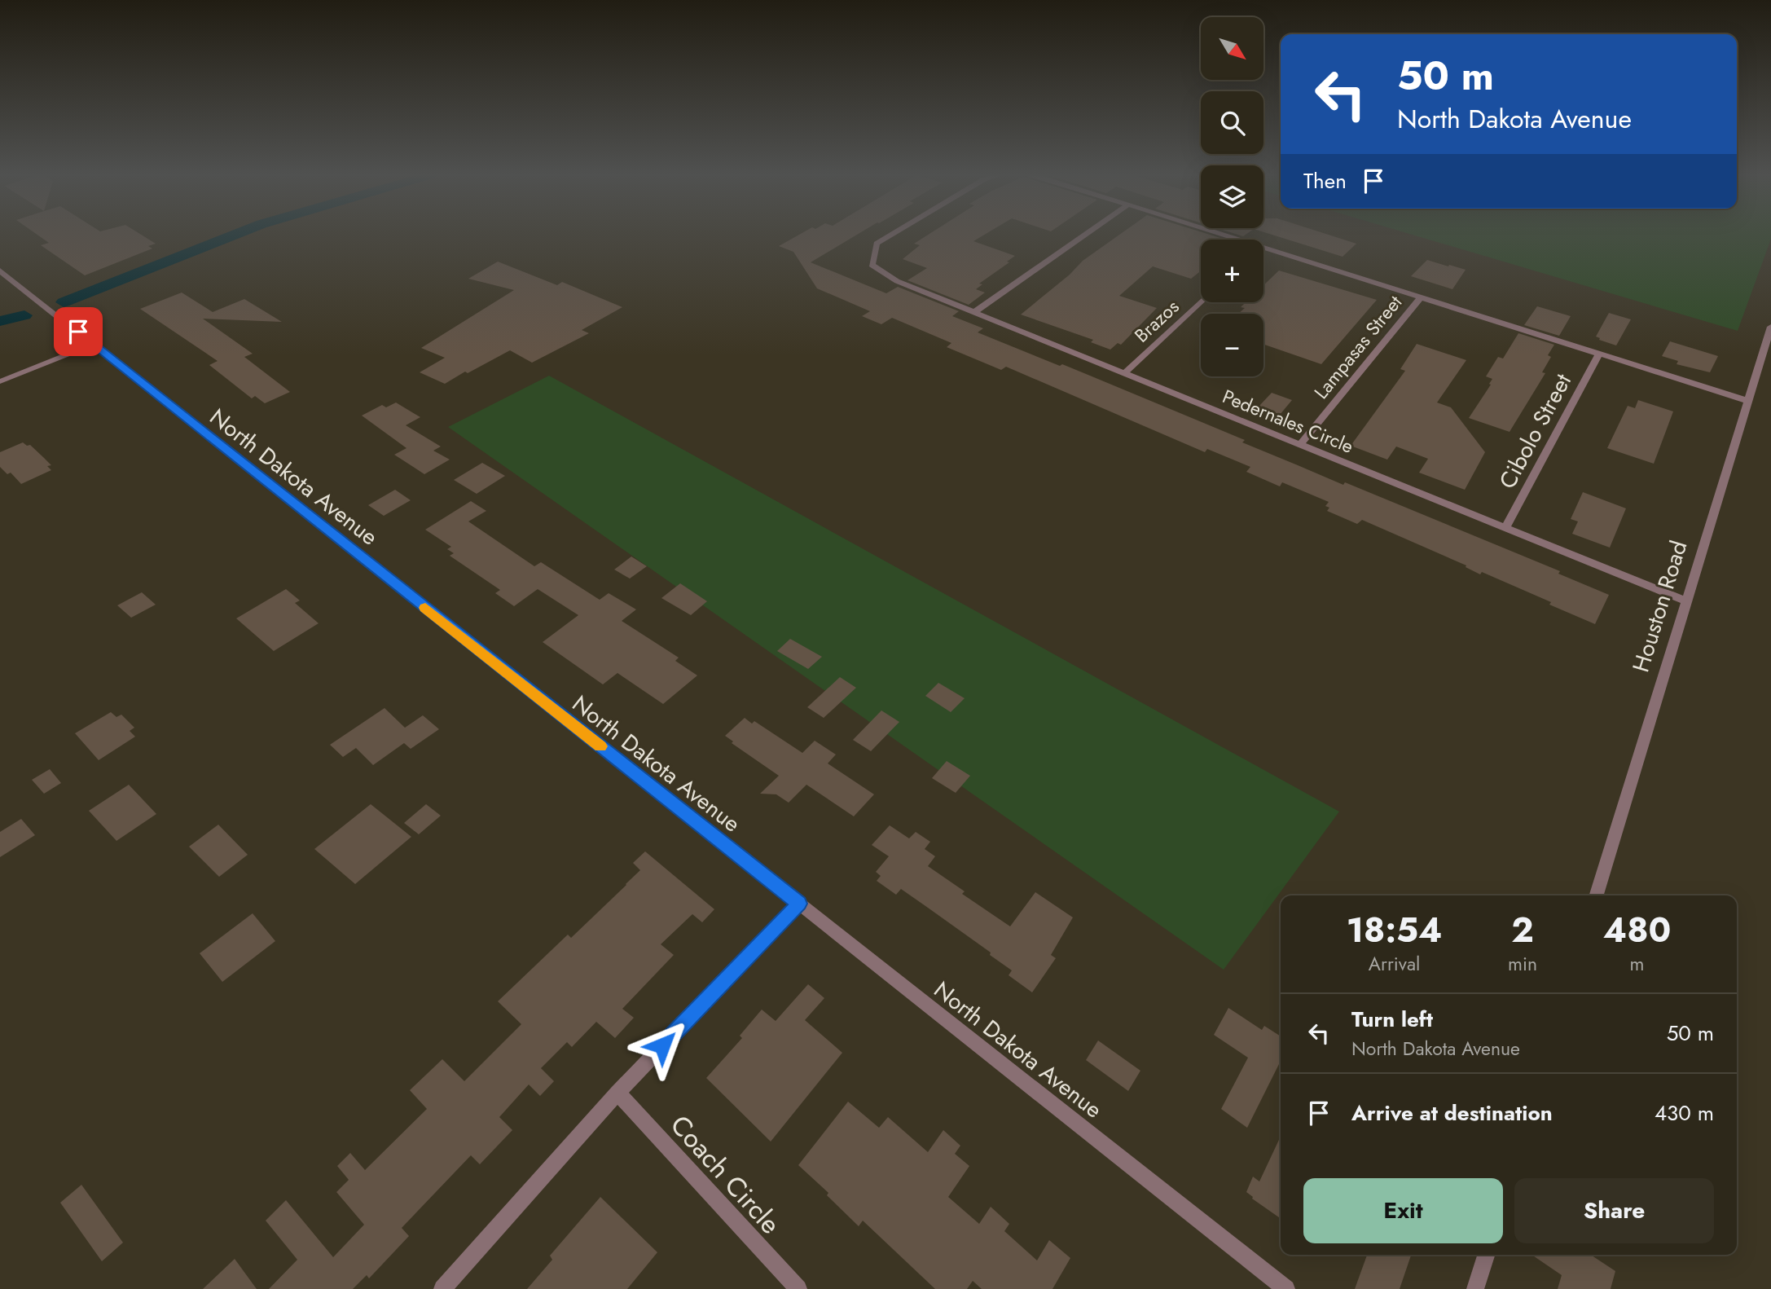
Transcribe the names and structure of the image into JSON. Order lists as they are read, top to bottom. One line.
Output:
{"streets":{"street":["Brazos","Lampasas Street","Pedernales Circle","Cibolo Street","North Dakota Avenue","Houston Road","Coach Circle"]},"crossings":[["Brazos","Pedernales Circle"],["Lampasas Street","Pedernales Circle"],["Pedernales Circle","Cibolo Street"],["Pedernales Circle","Houston Road"]],"north":"bottom right","page":{"map_buttons":["+","−"],"turn":["50 m","North Dakota Avenue"],"then":"Then","eta":["18:54","Arrival","2","min","480","m"],"list":[{"name":"Turn left","note":"North Dakota Avenue","value":"50 m"},{"name":"Arrive at destination","value":"430 m"}],"buttons":["Exit","Share"]}}
